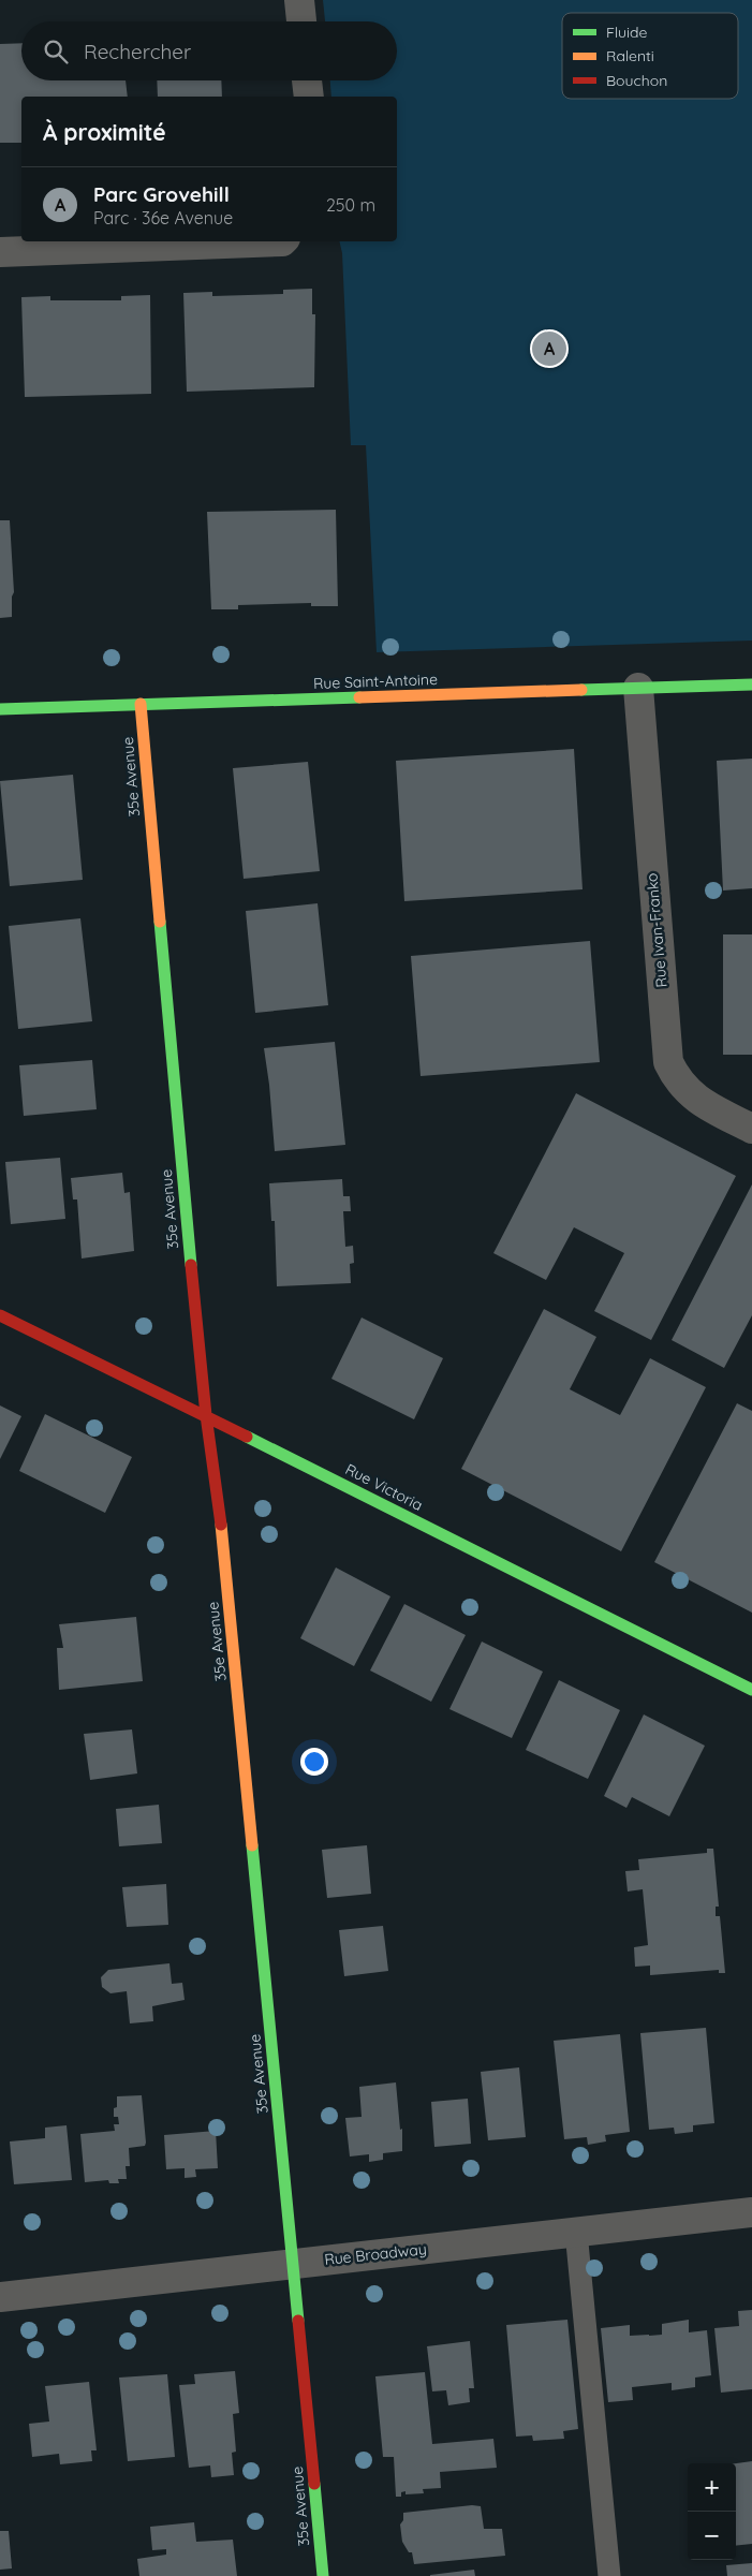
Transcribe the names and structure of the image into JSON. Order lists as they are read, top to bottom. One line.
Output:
{"streets":{"street":["Rue Saint-Antoine","35e Avenue","Rue Ivan-Franko","Rue Victoria","Rue Broadway"]},"crossings":[["Rue Saint-Antoine","35e Avenue"],["Rue Saint-Antoine","Rue Ivan-Franko"],["35e Avenue","Rue Victoria"],["35e Avenue","Rue Broadway"]],"legend":["Fluide","Ralenti","Bouchon"],"page":{"search":"Rechercher","heading":"À proximité","list":[{"mark":"A","name":"Parc Grovehill","note":"Parc · 36e Avenue","value":"250 m"}],"pins":"A","map_buttons":["+","−"]}}
